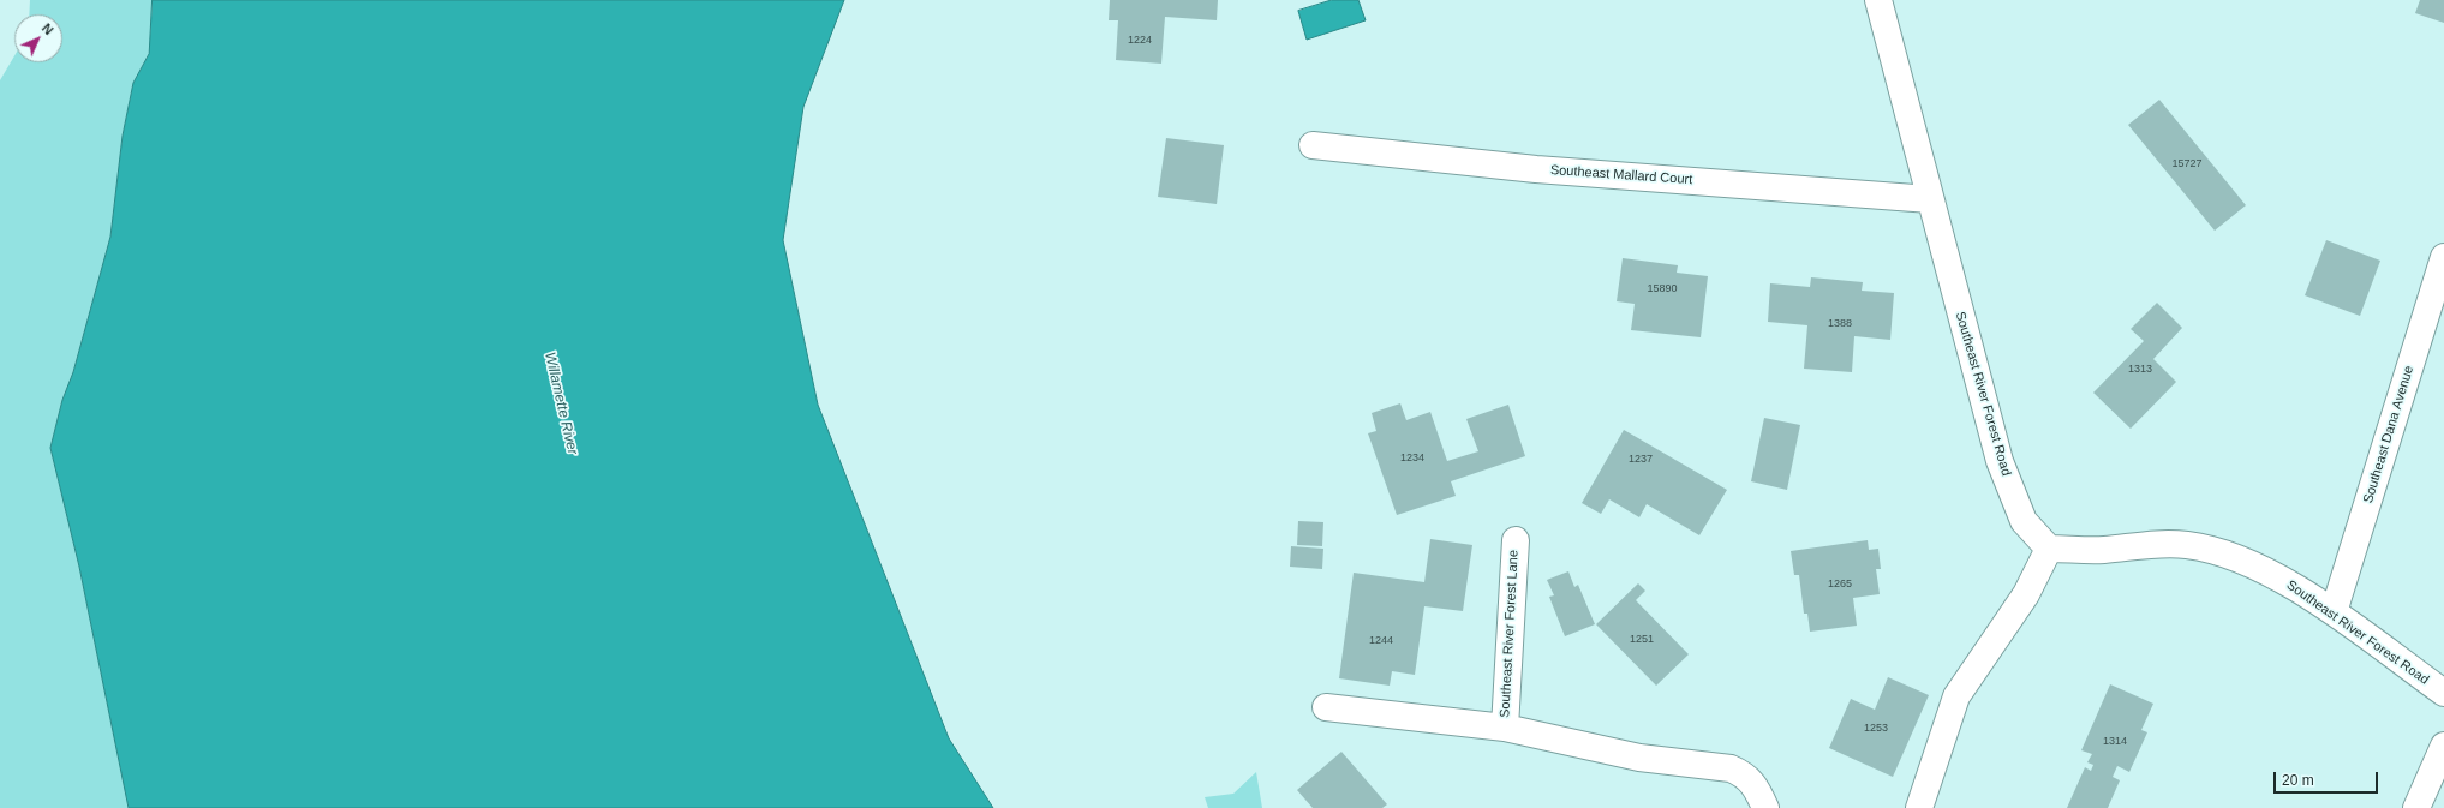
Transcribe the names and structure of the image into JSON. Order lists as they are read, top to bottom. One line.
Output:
{"streets":{"street":["Southeast Mallard Court","Southeast River Forest Road","Southeast Dana Avenue","Southeast River Forest Lane"]},"crossings":[["Southeast Mallard Court","Southeast River Forest Road"],["Southeast River Forest Road","Southeast Dana Avenue"]],"water":["Willamette River"],"house_numbers":["1224","15727","15890","1388","1313","1234","1237","1265","1251","1244","1253","1314"],"scale_bar":"20 m","north":"top right"}
